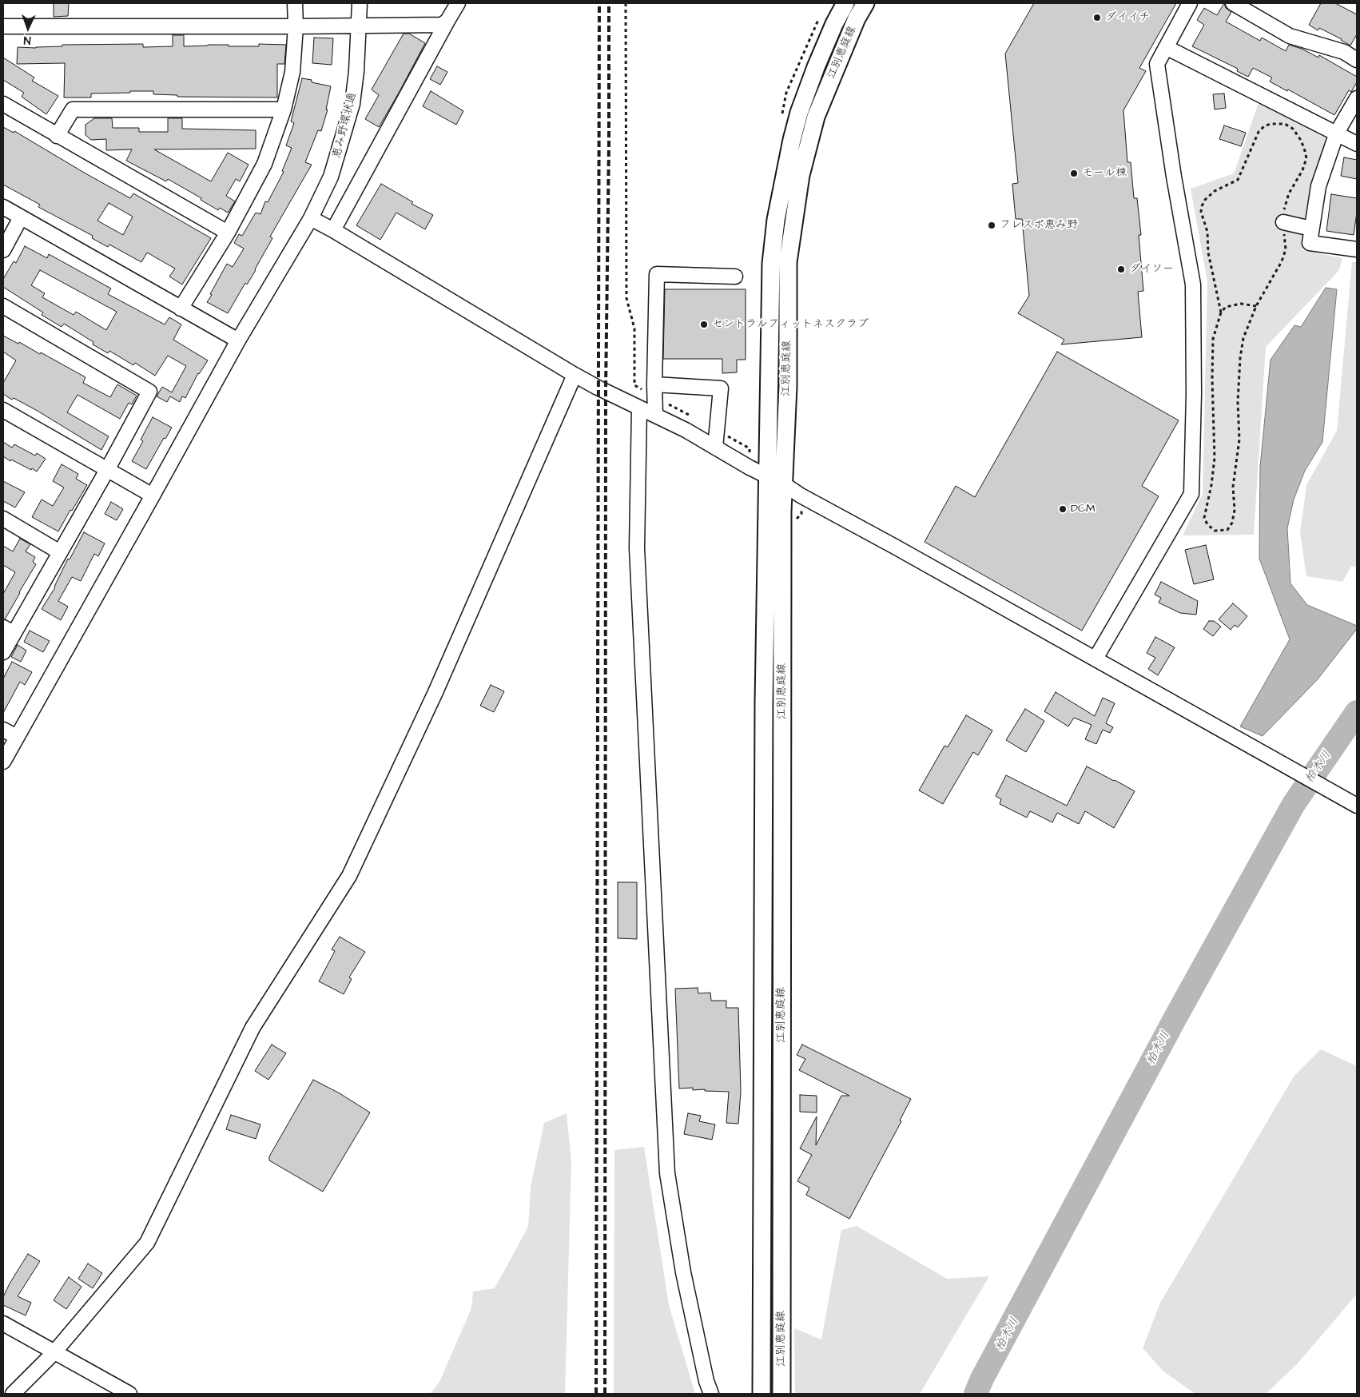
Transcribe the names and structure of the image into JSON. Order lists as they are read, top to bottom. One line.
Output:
{"streets":{"main road":["江別恵庭線"],"street":["恵み野環状通"]},"water":["柏木川"],"places":["ダイイチ","モール棟","フレスポ恵み野","ダイソー","セントラルフィットネスクラブ","DCM"],"north":"bottom"}
